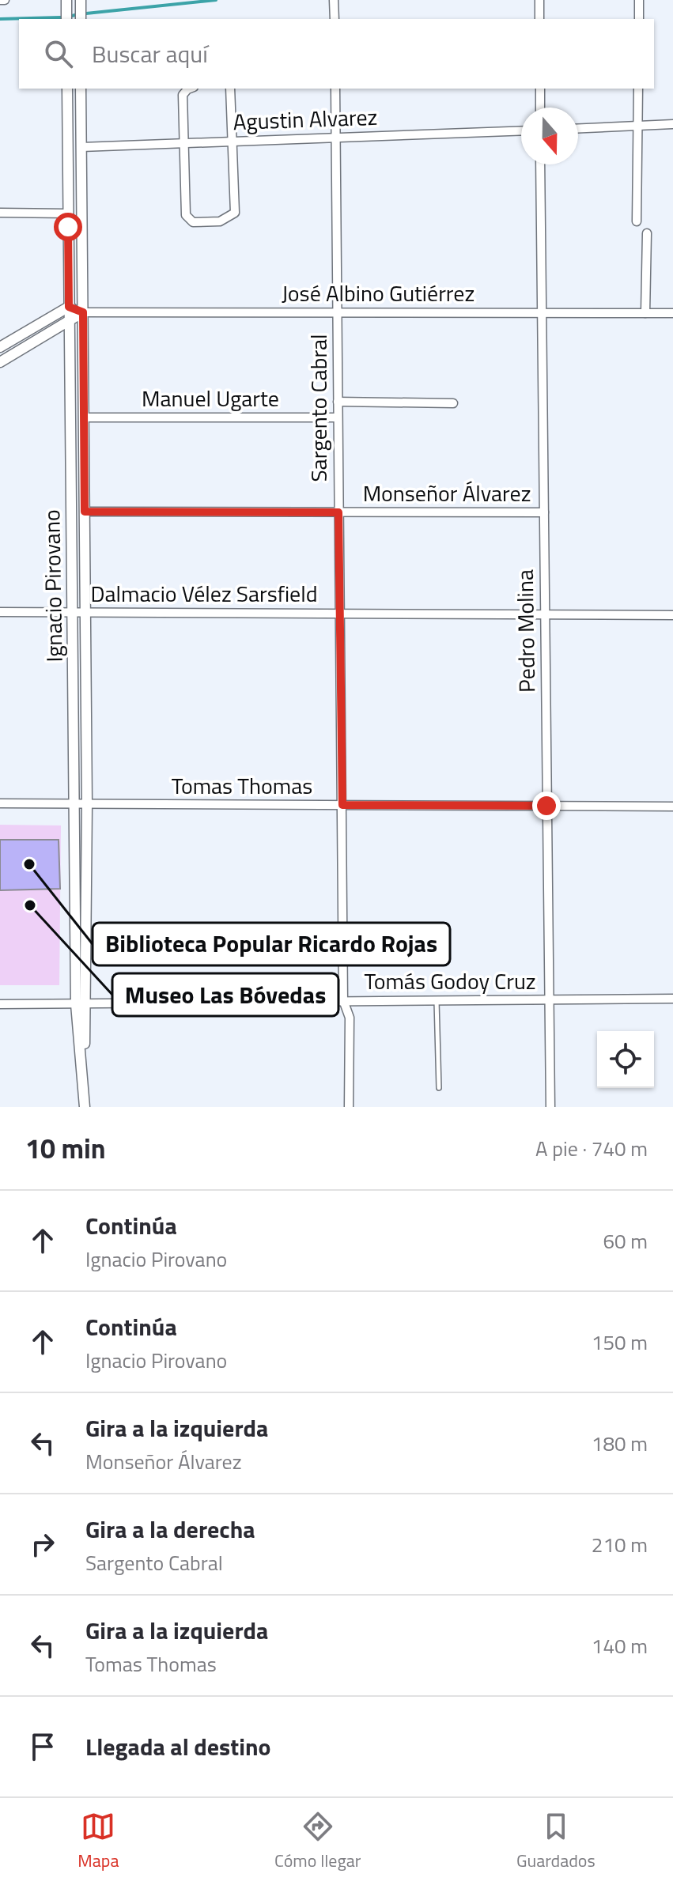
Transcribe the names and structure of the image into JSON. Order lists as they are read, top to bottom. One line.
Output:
{"streets":{"street":["Agustin Alvarez","José Albino Gutiérrez","Manuel Ugarte","Sargento Cabral","Monseñor Álvarez","Ignacio Pirovano","Dalmacio Vélez Sarsfield","Pedro Molina","Tomas Thomas","Tomás Godoy Cruz"]},"crossings":[["Agustin Alvarez","Sargento Cabral"],["Agustin Alvarez","Ignacio Pirovano"],["José Albino Gutiérrez","Sargento Cabral"],["José Albino Gutiérrez","Ignacio Pirovano"],["José Albino Gutiérrez","Pedro Molina"],["Manuel Ugarte","Sargento Cabral"],["Manuel Ugarte","Ignacio Pirovano"],["Sargento Cabral","Monseñor Álvarez"],["Sargento Cabral","Dalmacio Vélez Sarsfield"],["Sargento Cabral","Tomas Thomas"],["Sargento Cabral","Tomás Godoy Cruz"],["Monseñor Álvarez","Ignacio Pirovano"],["Monseñor Álvarez","Pedro Molina"],["Ignacio Pirovano","Dalmacio Vélez Sarsfield"],["Ignacio Pirovano","Tomas Thomas"],["Ignacio Pirovano","Tomás Godoy Cruz"],["Dalmacio Vélez Sarsfield","Pedro Molina"],["Pedro Molina","Tomas Thomas"],["Pedro Molina","Tomás Godoy Cruz"]],"places":["Biblioteca Popular Ricardo Rojas","Museo Las Bóvedas"],"north":"bottom","page":{"search":"Buscar aquí","heading":["10 min","A pie · 740 m"],"list":[["Continúa","Ignacio Pirovano","60 m"],["Continúa","Ignacio Pirovano","150 m"],["Gira a la izquierda","Monseñor Álvarez","180 m"],["Gira a la derecha","Sargento Cabral","210 m"],["Gira a la izquierda","Tomas Thomas","140 m"],"Llegada al destino"],"nav":["Mapa","Cómo llegar","Guardados"]}}
